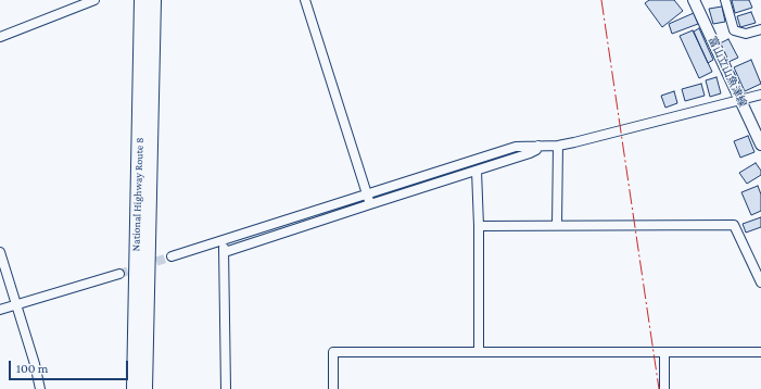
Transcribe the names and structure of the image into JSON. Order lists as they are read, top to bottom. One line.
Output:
{"streets":{"highway":["National Highway Route 8"],"main road":["富山立山魚津線"]},"scale_bar":"100 m"}
